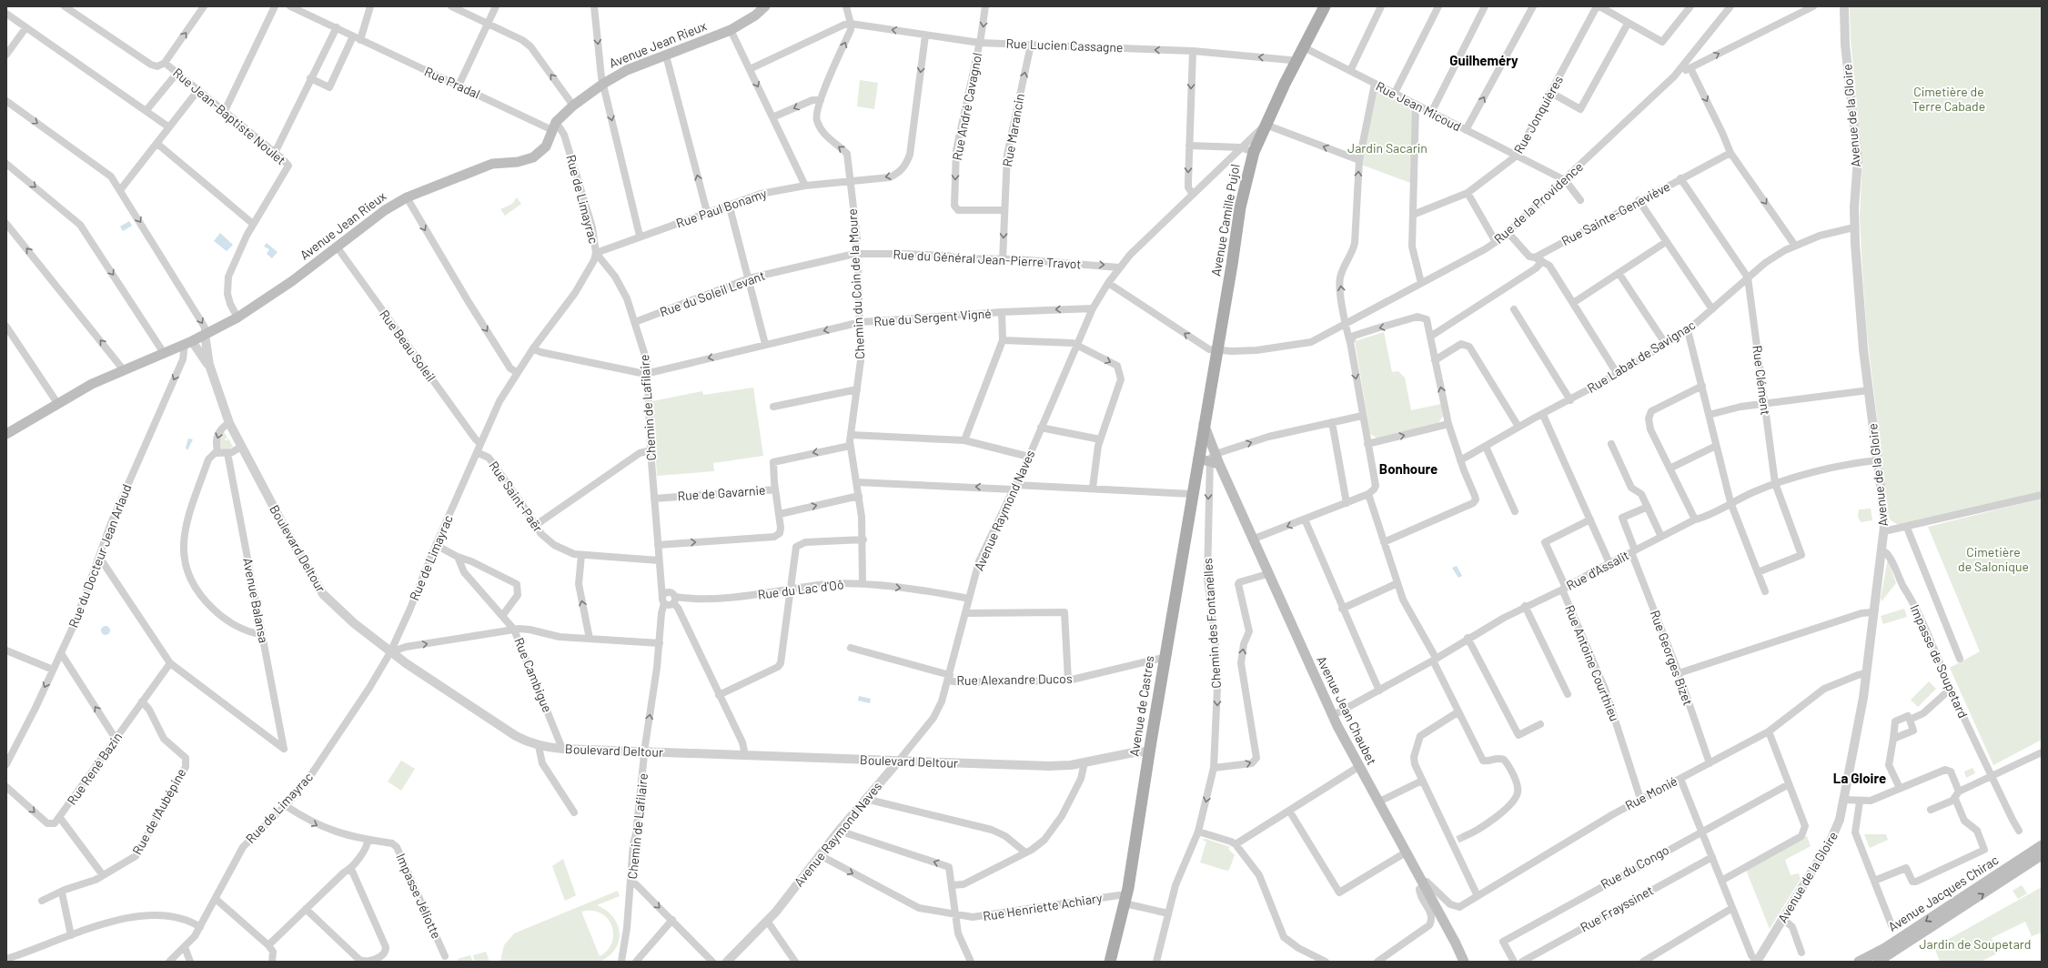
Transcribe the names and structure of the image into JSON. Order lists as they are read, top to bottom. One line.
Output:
{"streets":{"main road":["Avenue Jean Rieux","Avenue Camille Pujol","Avenue de Castres","Avenue Jean Chaubet","Avenue Jacques Chirac"],"street":["Rue Lucien Cassagne","Rue Pradal","Rue André Cavagnol","Rue Jean Micoud","Rue Jonquières","Avenue de la Gloire","Rue Jean-Baptiste Noulet","Rue Marancin","Rue de Limayrac","Rue de la Providence","Rue Paul Bonamy","Rue Sainte-Geneviève","Rue du Général Jean-Pierre Travot","Chemin du Coin de la Moure","Rue du Soleil Levant","Rue du Sergent Vigné","Rue Beau Soleil","Rue Labat de Savignac","Rue Clément","Chemin de Lafilaire","Rue de Gavarnie","Rue Saint-Paër","Avenue Raymond Naves","Boulevard Deltour","Rue du Docteur Jean Arlaud","Rue d'Assalit","Rue du Lac d'Oô","Avenue Balansa","Chemin des Fontanelles","Rue Georges Bizet","Impasse de Soupetard","Rue Antoine Courthieu","Rue Cambigue","Rue Alexandre Ducos","Rue René Bazin","Rue Monié","Rue de l'Aubépine","Rue du Congo","Impasse Jéliotte","Rue Henriette Achiary","Rue Frayssinet"]},"crossings":[["Avenue Jean Rieux","Rue Pradal"],["Avenue Jean Rieux","Rue Jean-Baptiste Noulet"],["Avenue Jean Rieux","Rue de Limayrac"],["Avenue Jean Rieux","Rue Beau Soleil"],["Avenue Jean Rieux","Boulevard Deltour"],["Avenue Jean Rieux","Rue du Docteur Jean Arlaud"],["Rue Lucien Cassagne","Rue André Cavagnol"],["Rue Lucien Cassagne","Rue Marancin"],["Rue Lucien Cassagne","Rue Paul Bonamy"],["Rue Lucien Cassagne","Avenue Camille Pujol"],["Rue Lucien Cassagne","Chemin du Coin de la Moure"],["Rue Pradal","Rue de Limayrac"],["Rue André Cavagnol","Rue Marancin"],["Rue Jean Micoud","Avenue Camille Pujol"],["Avenue de la Gloire","Rue Labat de Savignac"],["Avenue de la Gloire","Rue d'Assalit"],["Avenue de la Gloire","Impasse de Soupetard"],["Avenue de la Gloire","Rue Monié"],["Rue Marancin","Rue du Général Jean-Pierre Travot"],["Rue de Limayrac","Rue Paul Bonamy"],["Rue de Limayrac","Rue Beau Soleil"],["Rue de Limayrac","Chemin de Lafilaire"],["Rue de Limayrac","Rue Saint-Paër"],["Rue de Limayrac","Boulevard Deltour"],["Rue de Limayrac","Impasse Jéliotte"],["Rue de la Providence","Avenue Camille Pujol"],["Rue Paul Bonamy","Chemin du Coin de la Moure"],["Rue Paul Bonamy","Chemin de Lafilaire"],["Avenue Camille Pujol","Avenue Raymond Naves"],["Avenue Camille Pujol","Chemin des Fontanelles"],["Avenue Camille Pujol","Avenue de Castres"],["Avenue Camille Pujol","Avenue Jean Chaubet"],["Rue du Général Jean-Pierre Travot","Chemin du Coin de la Moure"],["Rue du Général Jean-Pierre Travot","Rue du Soleil Levant"],["Rue du Général Jean-Pierre Travot","Avenue Raymond Naves"],["Chemin du Coin de la Moure","Rue du Soleil Levant"],["Chemin du Coin de la Moure","Rue du Sergent Vigné"],["Chemin du Coin de la Moure","Rue du Lac d'Oô"],["Rue du Soleil Levant","Chemin de Lafilaire"],["Rue du Sergent Vigné","Chemin de Lafilaire"],["Rue du Sergent Vigné","Avenue Raymond Naves"],["Rue Labat de Savignac","Rue Clément"],["Rue Clément","Rue d'Assalit"],["Chemin de Lafilaire","Rue de Gavarnie"],["Chemin de Lafilaire","Rue Saint-Paër"],["Chemin de Lafilaire","Boulevard Deltour"],["Chemin de Lafilaire","Rue du Lac d'Oô"],["Avenue Raymond Naves","Boulevard Deltour"],["Avenue Raymond Naves","Rue du Lac d'Oô"],["Avenue Raymond Naves","Rue Alexandre Ducos"],["Avenue Raymond Naves","Rue Henriette Achiary"],["Boulevard Deltour","Rue du Docteur Jean Arlaud"],["Boulevard Deltour","Rue Cambigue"],["Boulevard Deltour","Avenue de Castres"],["Rue d'Assalit","Rue Georges Bizet"],["Rue d'Assalit","Rue Antoine Courthieu"],["Rue d'Assalit","Avenue Jean Chaubet"],["Avenue Balansa","Rue René Bazin"],["Chemin des Fontanelles","Avenue de Castres"],["Chemin des Fontanelles","Avenue Jean Chaubet"],["Chemin des Fontanelles","Rue Henriette Achiary"],["Rue Georges Bizet","Rue Monié"],["Rue Antoine Courthieu","Rue Monié"],["Rue Alexandre Ducos","Avenue de Castres"],["Avenue de Castres","Avenue Jean Chaubet"],["Avenue de Castres","Rue Henriette Achiary"],["Avenue Jean Chaubet","Rue Monié"],["Rue René Bazin","Rue de l'Aubépine"]],"one_way":["Rue Lucien Cassagne","Rue André Cavagnol","Rue Paul Bonamy","Rue du Général Jean-Pierre Travot","Rue du Docteur Jean Arlaud","Rue du Lac d'Oô","Chemin des Fontanelles","Impasse Jéliotte"],"districts":["Guilheméry","Bonhoure","La Gloire"],"parks":["Cimetière de Terre Cabade","Jardin Sacarin","Cimetière de Salonique","Jardin de Soupetard"]}
